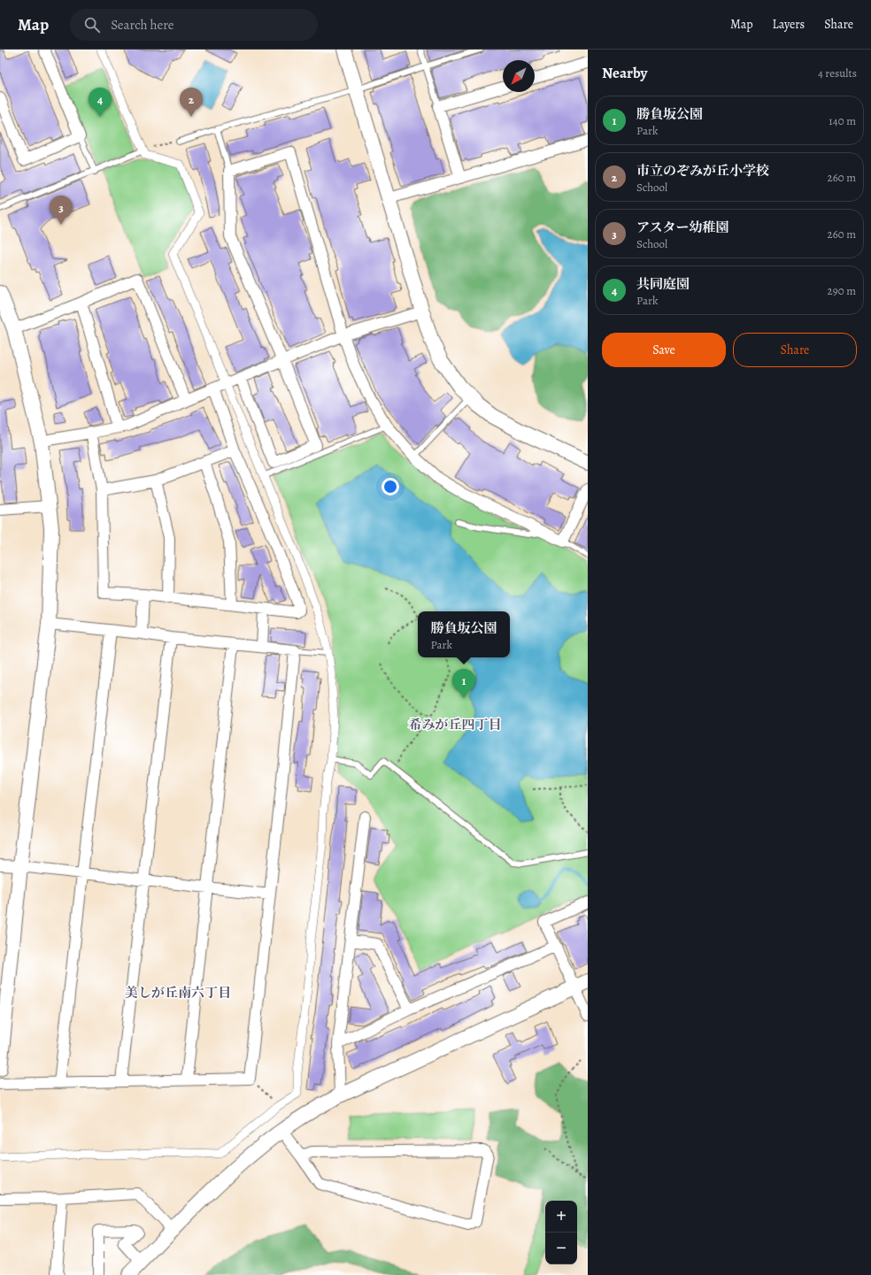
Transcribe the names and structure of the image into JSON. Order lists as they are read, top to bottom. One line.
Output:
{"districts":["希みが丘四丁目","美しが丘南六丁目"],"north":"bottom left","page":{"header":"Map","search":"Search here","nav":["Map","Layers","Share"],"heading":["Nearby","4 results"],"pins":["2","4","3","1"],"list":[{"mark":"1","name":"勝負坂公園","note":"Park","value":"140 m"},{"mark":"2","name":"市立のぞみが丘小学校","note":"School","value":"260 m"},{"mark":"3","name":"アスター幼稚園","note":"School","value":"260 m"},{"mark":"4","name":"共同庭園","note":"Park","value":"290 m"}],"buttons":["Save","Share"],"popup":["勝負坂公園","Park"],"map_buttons":["+","−"]}}
